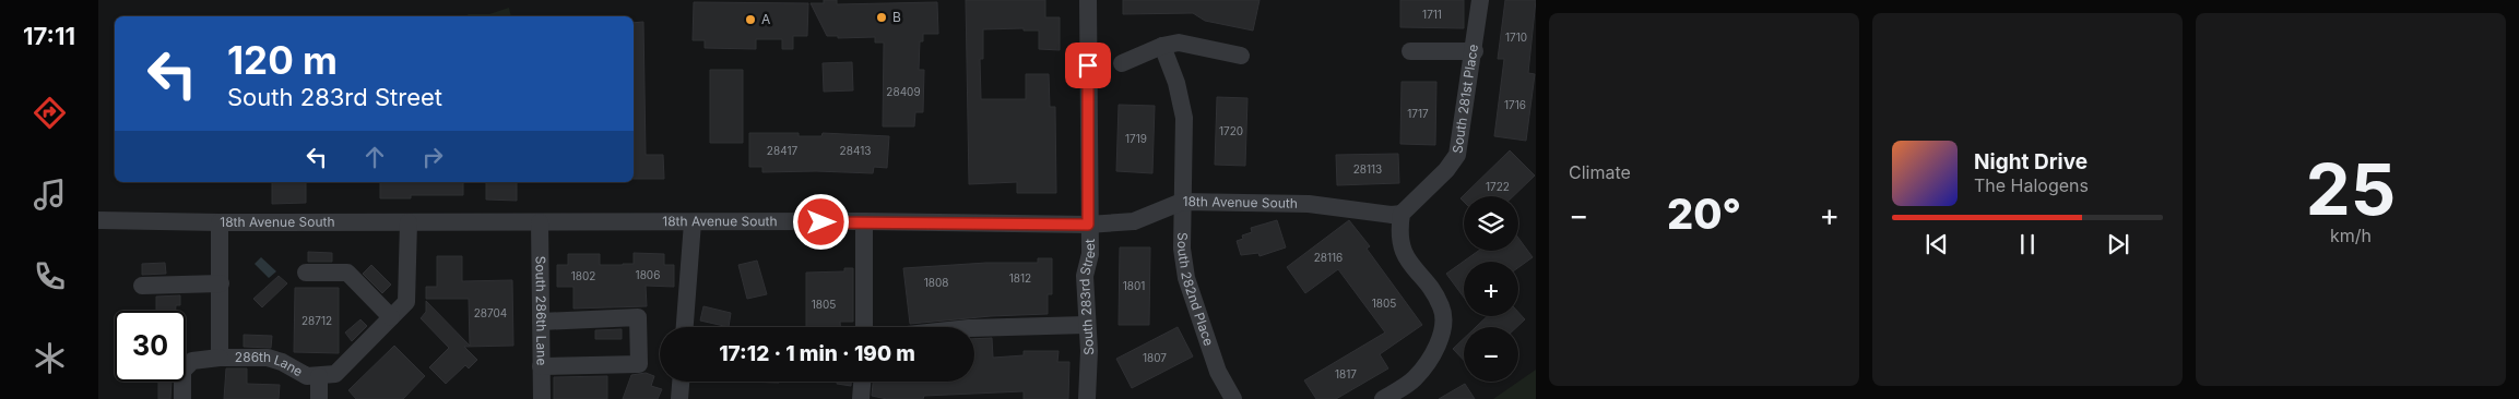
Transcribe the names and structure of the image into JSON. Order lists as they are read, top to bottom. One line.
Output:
{"streets":{"street":["South 281st Place","18th Avenue South","South 282nd Place","South 283rd Street","South 286th Lane","286th Lane"]},"crossings":[["South 281st Place","18th Avenue South"],["18th Avenue South","South 282nd Place"],["18th Avenue South","South 283rd Street"],["18th Avenue South","South 286th Lane"],["18th Avenue South","286th Lane"]],"places":["B","A"],"house_numbers":["1711","1710","28409","1716","1717","1720","1719","28417","28413","28113","1722","28116","1806","1802","1812","1808","1801","1805","1805","28704","28712","1807","1817"],"page":{"tabs":"17:11","tile":["Climate",["25","km/h"]],"turn":["120 m","South 283rd Street"],"song":["Night Drive","The Halogens"],"heat":["−","20°","+"],"map_buttons":["+","−"],"limit":"30","trip":"17:12 · 1 min · 190 m"}}
